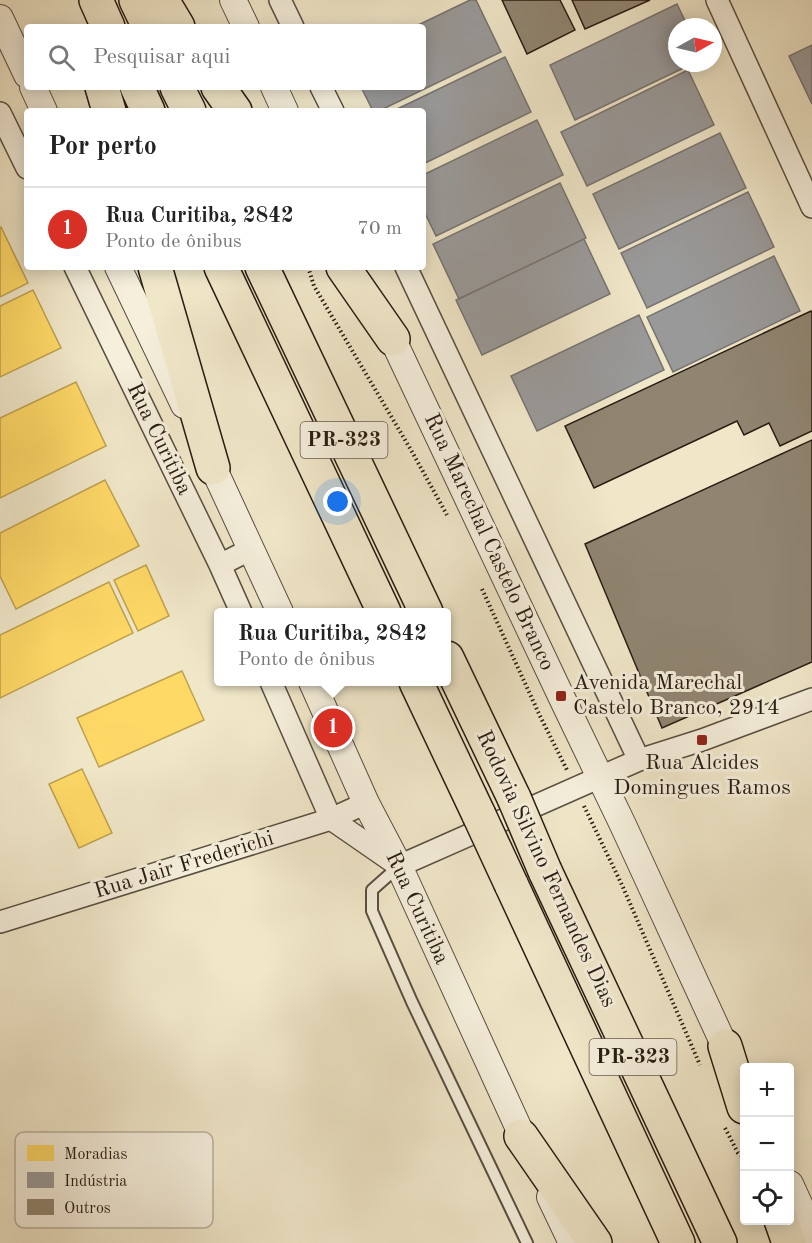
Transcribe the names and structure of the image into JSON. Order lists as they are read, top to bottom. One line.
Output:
{"streets":{"highway":["PR-323","Rodovia Silvino Fernandes Dias"],"street":["Rua Curitiba","Rua Marechal Castelo Branco","Rua Jair Frederichi"]},"crossings":[["Rua Curitiba","Rua Jair Frederichi"]],"places":{"transit":["Avenida Marechal Castelo Branco, 2914","Rua Alcides Domingues Ramos"]},"legend":["Moradias","Indústria","Outros"],"north":"right","page":{"search":"Pesquisar aqui","heading":"Por perto","list":[{"mark":"1","name":"Rua Curitiba, 2842","note":"Ponto de ônibus","value":"70 m"}],"popup":["Rua Curitiba, 2842","Ponto de ônibus"],"pins":"1","map_buttons":["+","−"]}}
